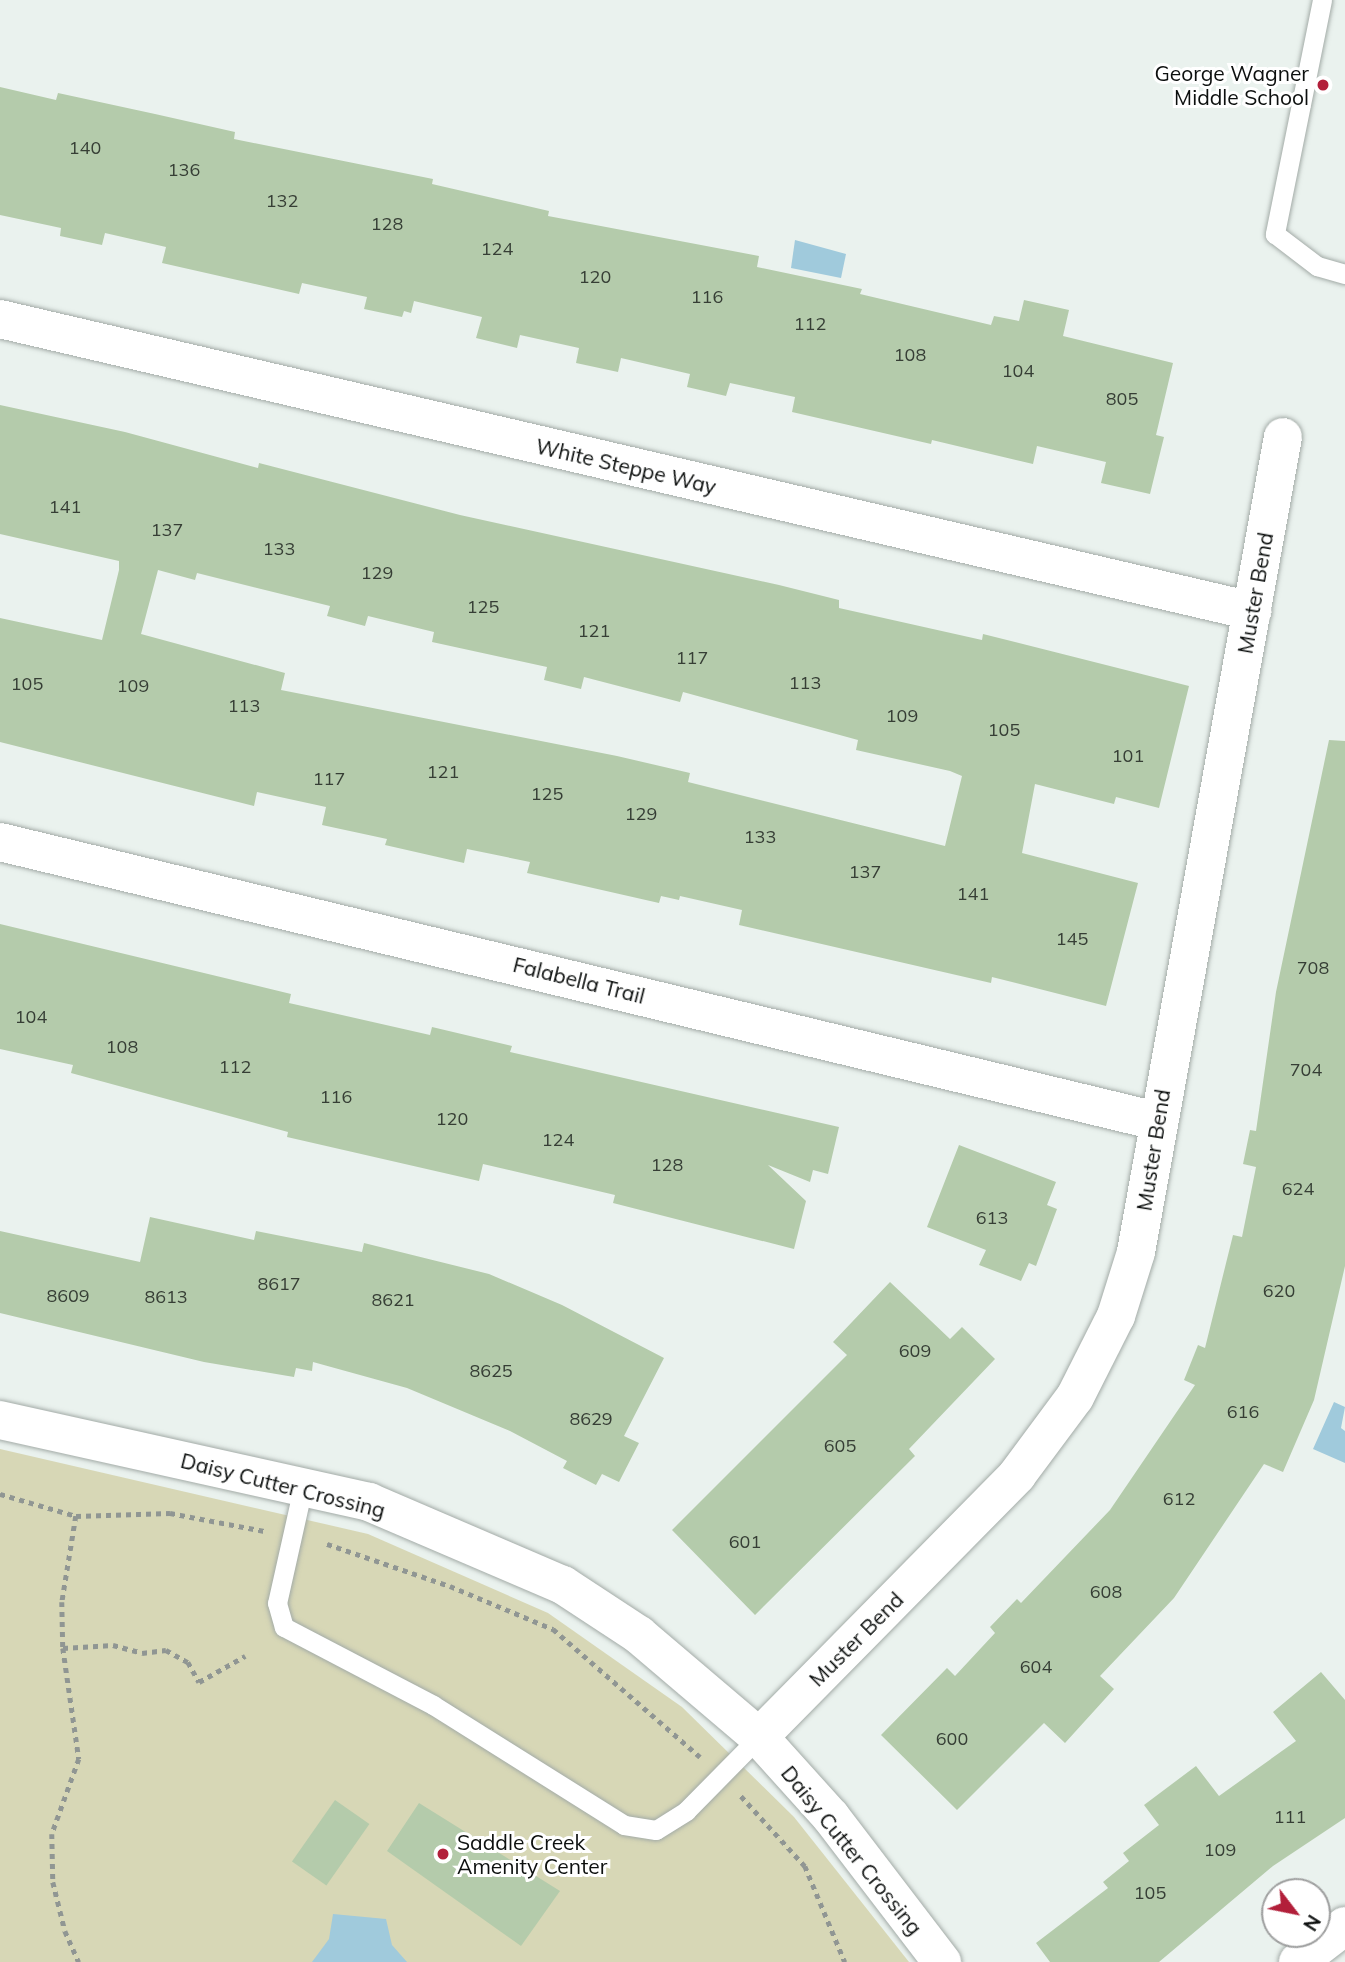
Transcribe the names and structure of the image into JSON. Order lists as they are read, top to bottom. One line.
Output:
{"streets":{"street":["White Steppe Way","Muster Bend","Falabella Trail","Daisy Cutter Crossing"]},"crossings":[["White Steppe Way","Muster Bend"],["Muster Bend","Falabella Trail"],["Muster Bend","Daisy Cutter Crossing"]],"places":["George Wagner Middle School","Saddle Creek Amenity Center"],"house_numbers":["140","136","132","128","124","120","116","112","108","104","805","141","137","133","129","125","121","117","113","105","109","113","109","105","101","121","117","125","129","133","137","141","145","708","104","108","112","704","116","120","124","128","624","613","8617","620","8609","8613","8621","609","8625","616","8629","605","612","601","608","604","600","111","109","105"],"north":"bottom right"}
